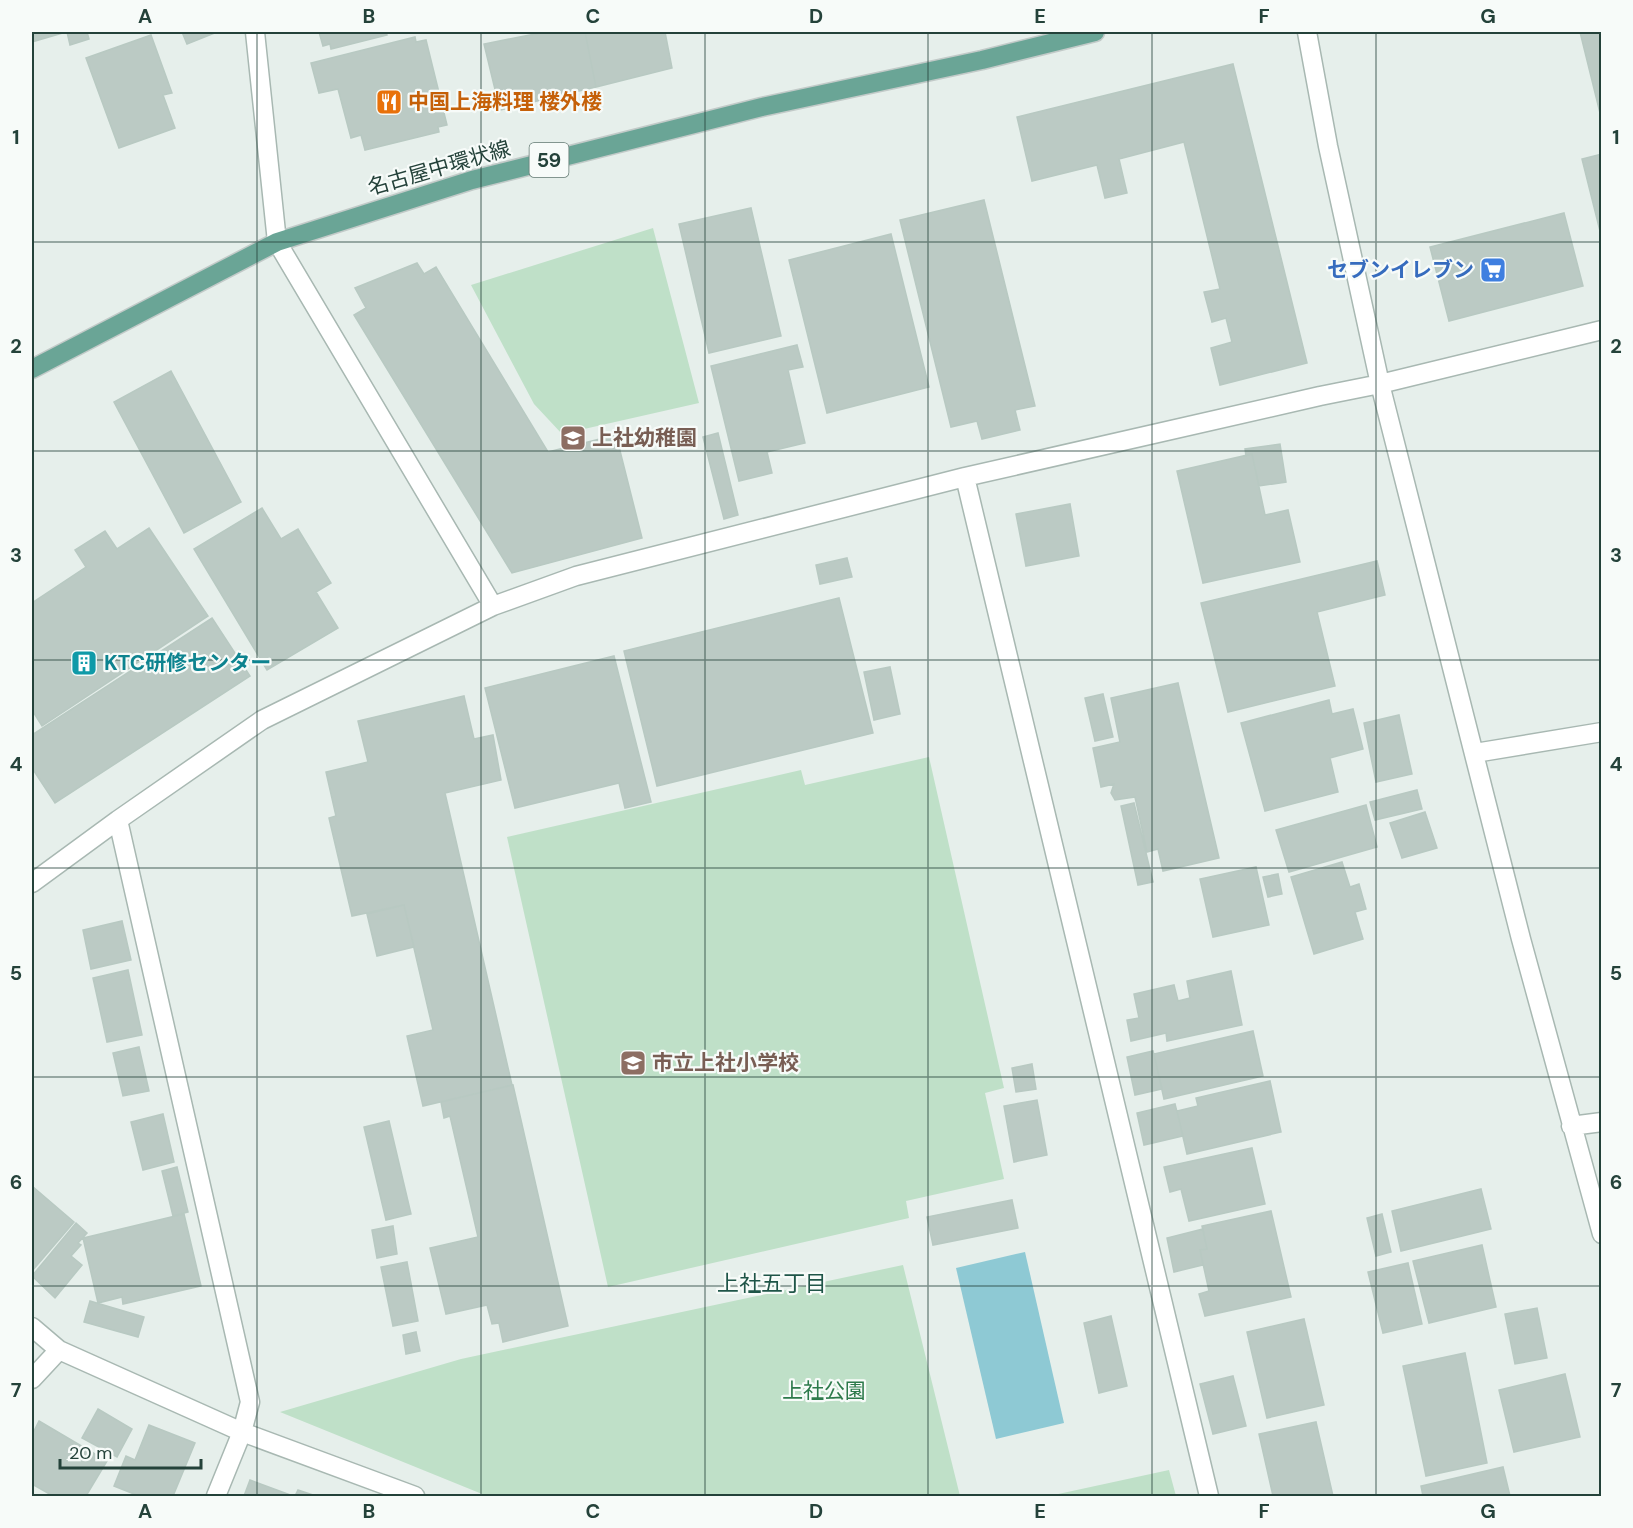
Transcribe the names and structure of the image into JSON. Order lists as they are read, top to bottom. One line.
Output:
{"streets":{"main road":["59","名古屋中環状線"]},"districts":["上社五丁目"],"parks":["上社公園"],"places":{"restaurant":["中国上海料理 楼外楼"],"supermarket":["セブンイレブン"],"school or university":["上社幼稚園","市立上社小学校"],"building":["KTC研修センター"]},"scale_bar":"20 m","grid":{"columns":["A","B","C","D","E","F","G"],"rows":["1","2","3","4","5","6","7"]}}
